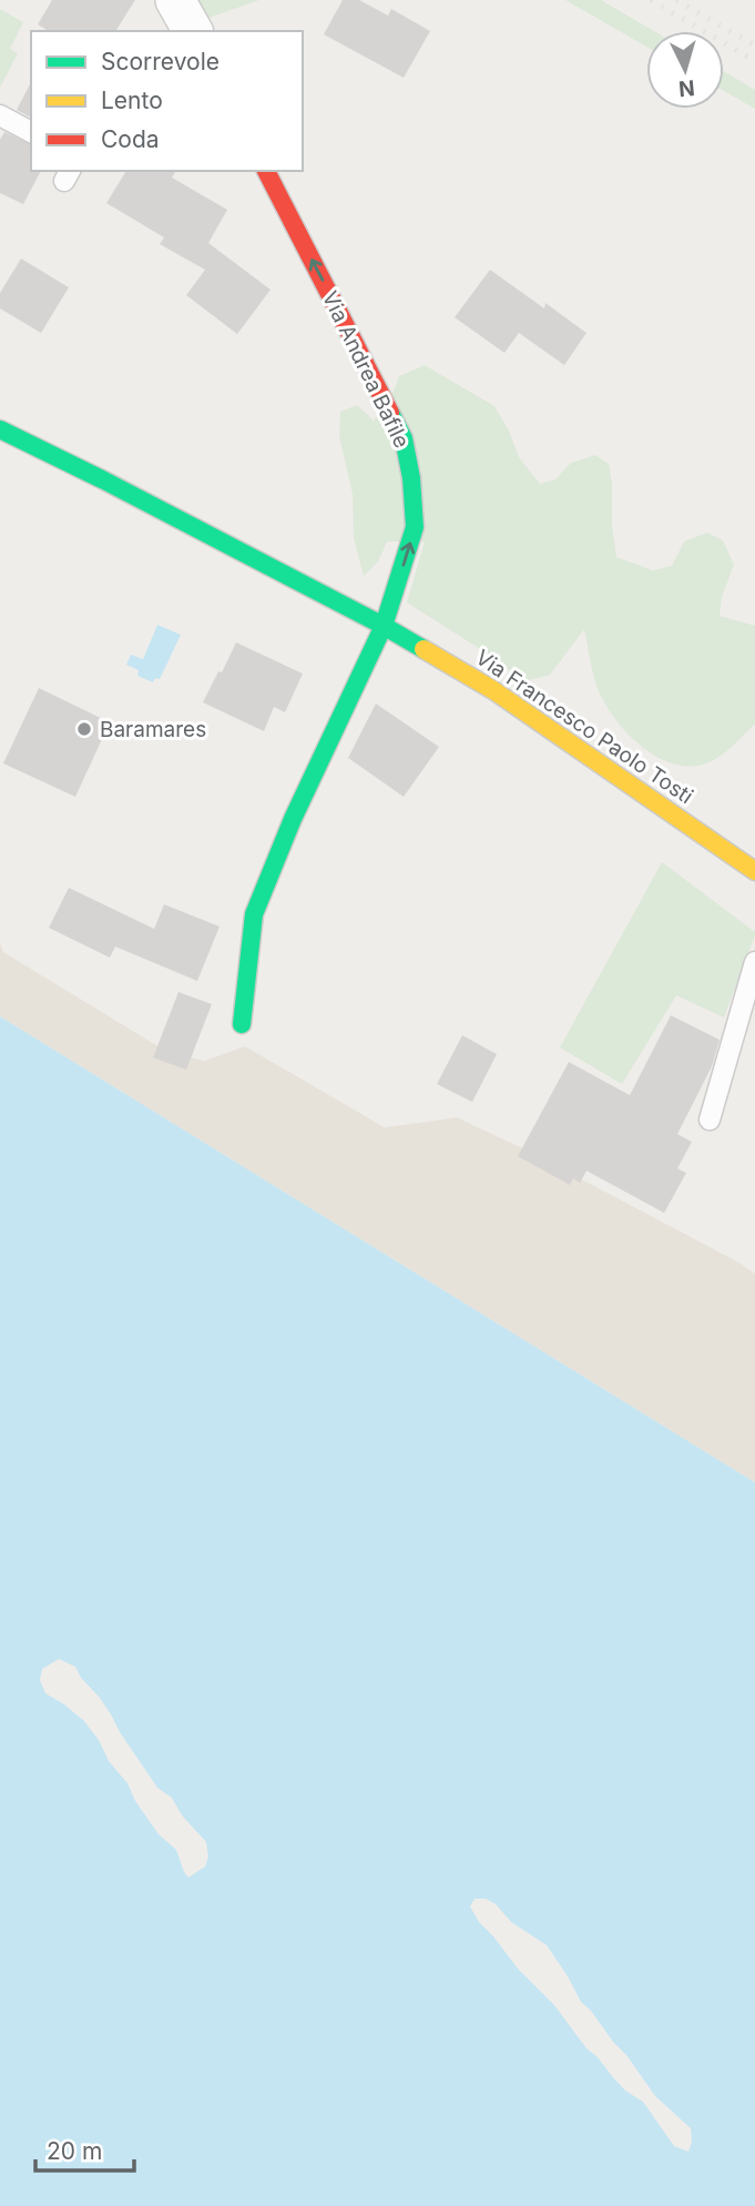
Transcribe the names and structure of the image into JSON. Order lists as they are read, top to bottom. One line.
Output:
{"streets":{"street":["Via Andrea Bafile","Via Francesco Paolo Tosti"]},"crossings":[["Via Andrea Bafile","Via Francesco Paolo Tosti"]],"one_way":["Via Andrea Bafile"],"places":["Baramares"],"legend":["Scorrevole","Lento","Coda"],"scale_bar":"20 m","north":"bottom"}
